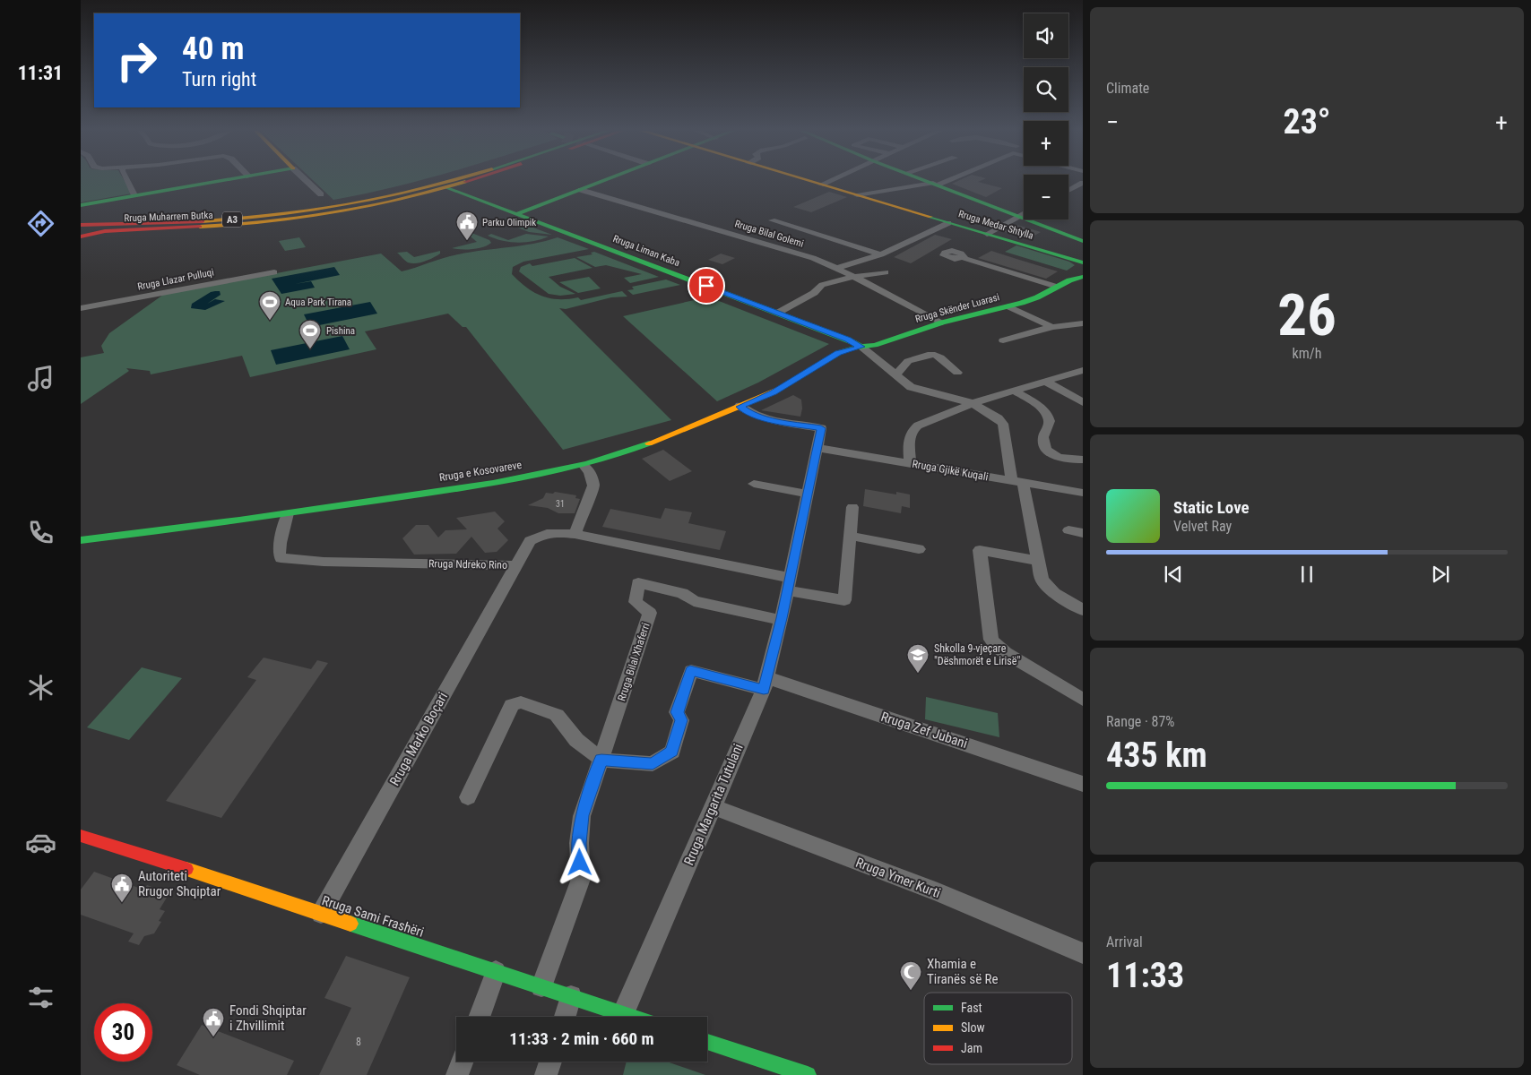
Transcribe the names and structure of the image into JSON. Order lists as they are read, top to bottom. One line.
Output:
{"streets":{"main road":["Rruga Muharrem Butka","A3","Rruga Medar Shtylla","Rruga Liman Kaba","Rruga Skënder Luarasi","Rruga e Kosovareve","Rruga Sami Frashëri"],"street":["Rruga Bilal Golemi","Rruga Llazar Pulluqi","Rruga Gjikë Kuqali","Rruga Ndreko Rino","Rruga Bilal Xhaferri","Rruga Zef Jubani","Rruga Marko Boçari","Rruga Margarita Tutulani","Rruga Ymer Kurti"]},"crossings":[["Rruga Muharrem Butka","Rruga Liman Kaba"],["Rruga Bilal Golemi","Rruga Skënder Luarasi"],["Rruga Liman Kaba","Rruga Skënder Luarasi"],["Rruga Liman Kaba","Rruga e Kosovareve"],["Rruga Skënder Luarasi","Rruga e Kosovareve"],["Rruga Gjikë Kuqali","Rruga Margarita Tutulani"],["Rruga e Kosovareve","Rruga Ndreko Rino"],["Rruga e Kosovareve","Rruga Margarita Tutulani"],["Rruga Ndreko Rino","Rruga Marko Boçari"],["Rruga Ndreko Rino","Rruga Margarita Tutulani"],["Rruga Bilal Xhaferri","Rruga Zef Jubani"],["Rruga Bilal Xhaferri","Rruga Margarita Tutulani"],["Rruga Bilal Xhaferri","Rruga Sami Frashëri"],["Rruga Zef Jubani","Rruga Margarita Tutulani"],["Rruga Marko Boçari","Rruga Sami Frashëri"],["Rruga Margarita Tutulani","Rruga Ymer Kurti"],["Rruga Margarita Tutulani","Rruga Sami Frashëri"]],"places":{"public building":["Parku Olimpik","Autoriteti Rrugor Shqiptar","Fondi Shqiptar i Zhvillimit"],"sports":["Aqua Park Tirana","Pishina"],"school or university":["Shkolla 9-vjeçare \"Dëshmorët e Lirisë\""],"mosque":["Xhamia e Tiranës së Re"]},"house_numbers":["31","8"],"legend":["Fast","Slow","Jam"],"page":{"tabs":"11:31","tile":["Climate",["26","km/h"],["Range · 87%","435 km"],["Arrival","11:33"]],"map_buttons":["+","−"],"turn":["40 m","Turn right"],"heat":["−","23°","+"],"song":["Static Love","Velvet Ray"],"limit":"30","trip":"11:33 · 2 min · 660 m"}}
